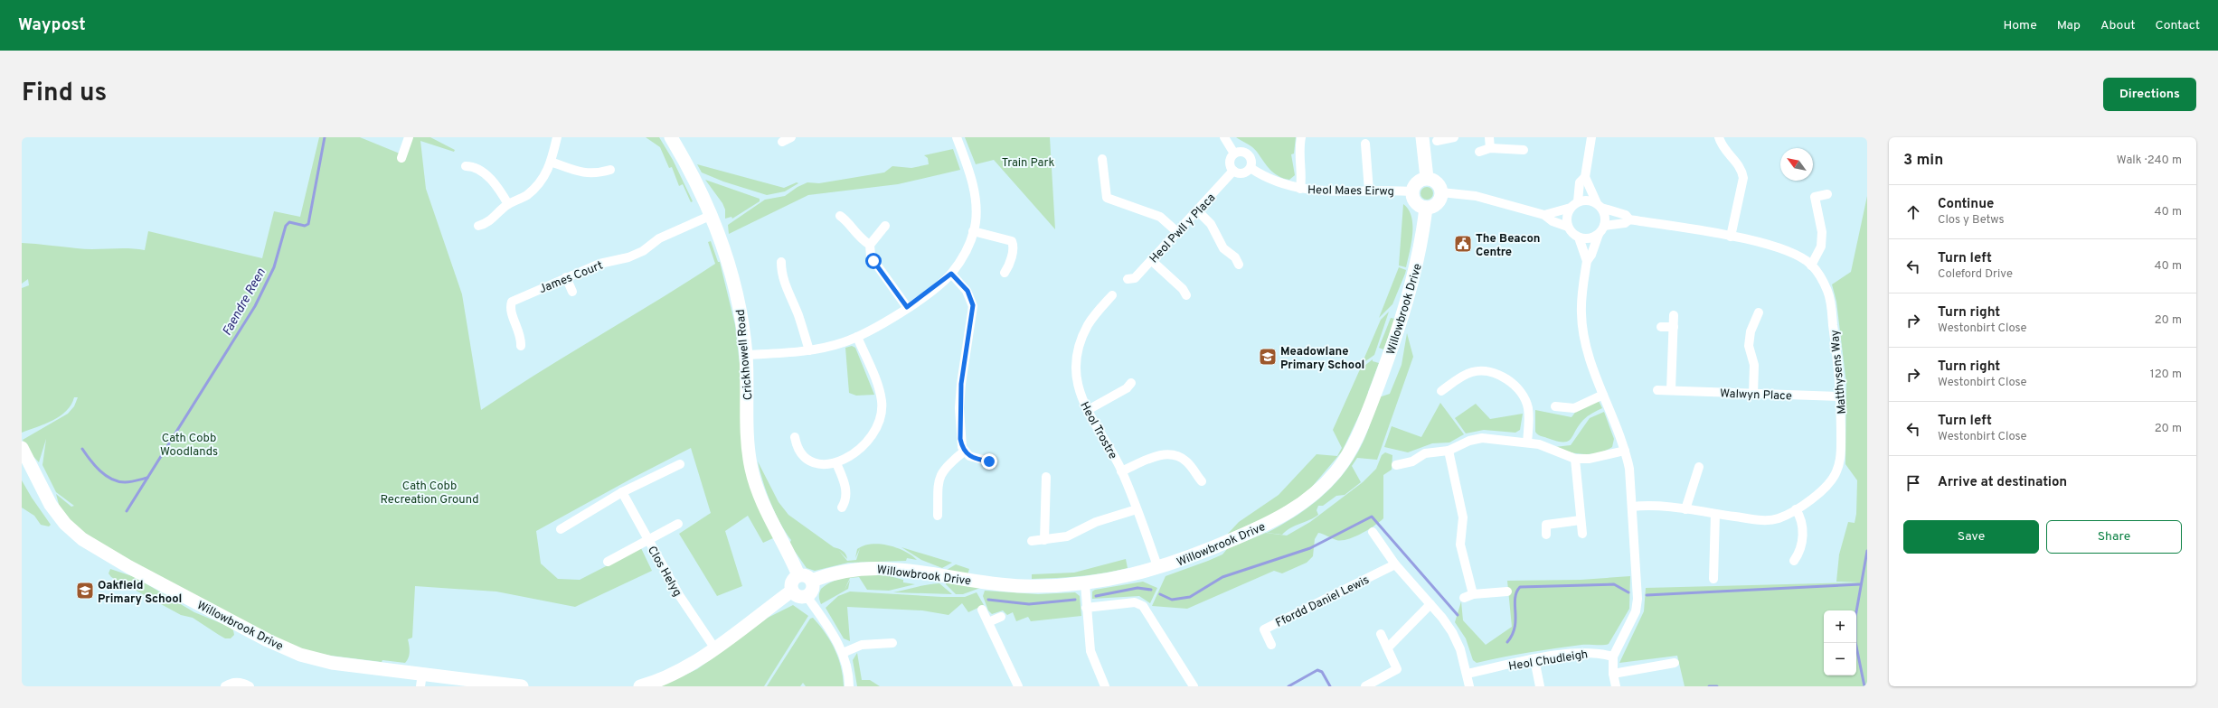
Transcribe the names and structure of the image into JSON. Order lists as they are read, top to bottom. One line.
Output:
{"streets":{"street":["Heol Maes Eirwg","Heol Pwll y Placa","James Court","Willowbrook Drive","Crickhowell Road","Matthysens Way","Walwyn Place","Heol Trostre","Clos Helyg","Ffordd Daniel Lewis","Heol Chudleigh"]},"crossings":[["Heol Maes Eirwg","Heol Pwll y Placa"],["Heol Maes Eirwg","Willowbrook Drive"],["James Court","Crickhowell Road"],["Willowbrook Drive","Crickhowell Road"],["Willowbrook Drive","Heol Trostre"],["Matthysens Way","Walwyn Place"]],"water":["Faendre Reen"],"parks":["Train Park","Cath Cobb Woodlands","Cath Cobb Recreation Ground"],"places":{"public building":["The Beacon Centre"],"school or university":["Meadowlane Primary School","Oakfield Primary School"]},"north":"top left","page":{"header":"Waypost","nav":["Home","Map","About","Contact"],"title":"Find us","buttons":["Directions",["Save","Share"]],"heading":["3 min","Walk · 240 m"],"list":[["Continue","Clos y Betws","40 m"],["Turn left","Coleford Drive","40 m"],["Turn right","Westonbirt Close","20 m"],["Turn right","Westonbirt Close","120 m"],["Turn left","Westonbirt Close","20 m"],"Arrive at destination"],"map_buttons":["+","−"]}}
